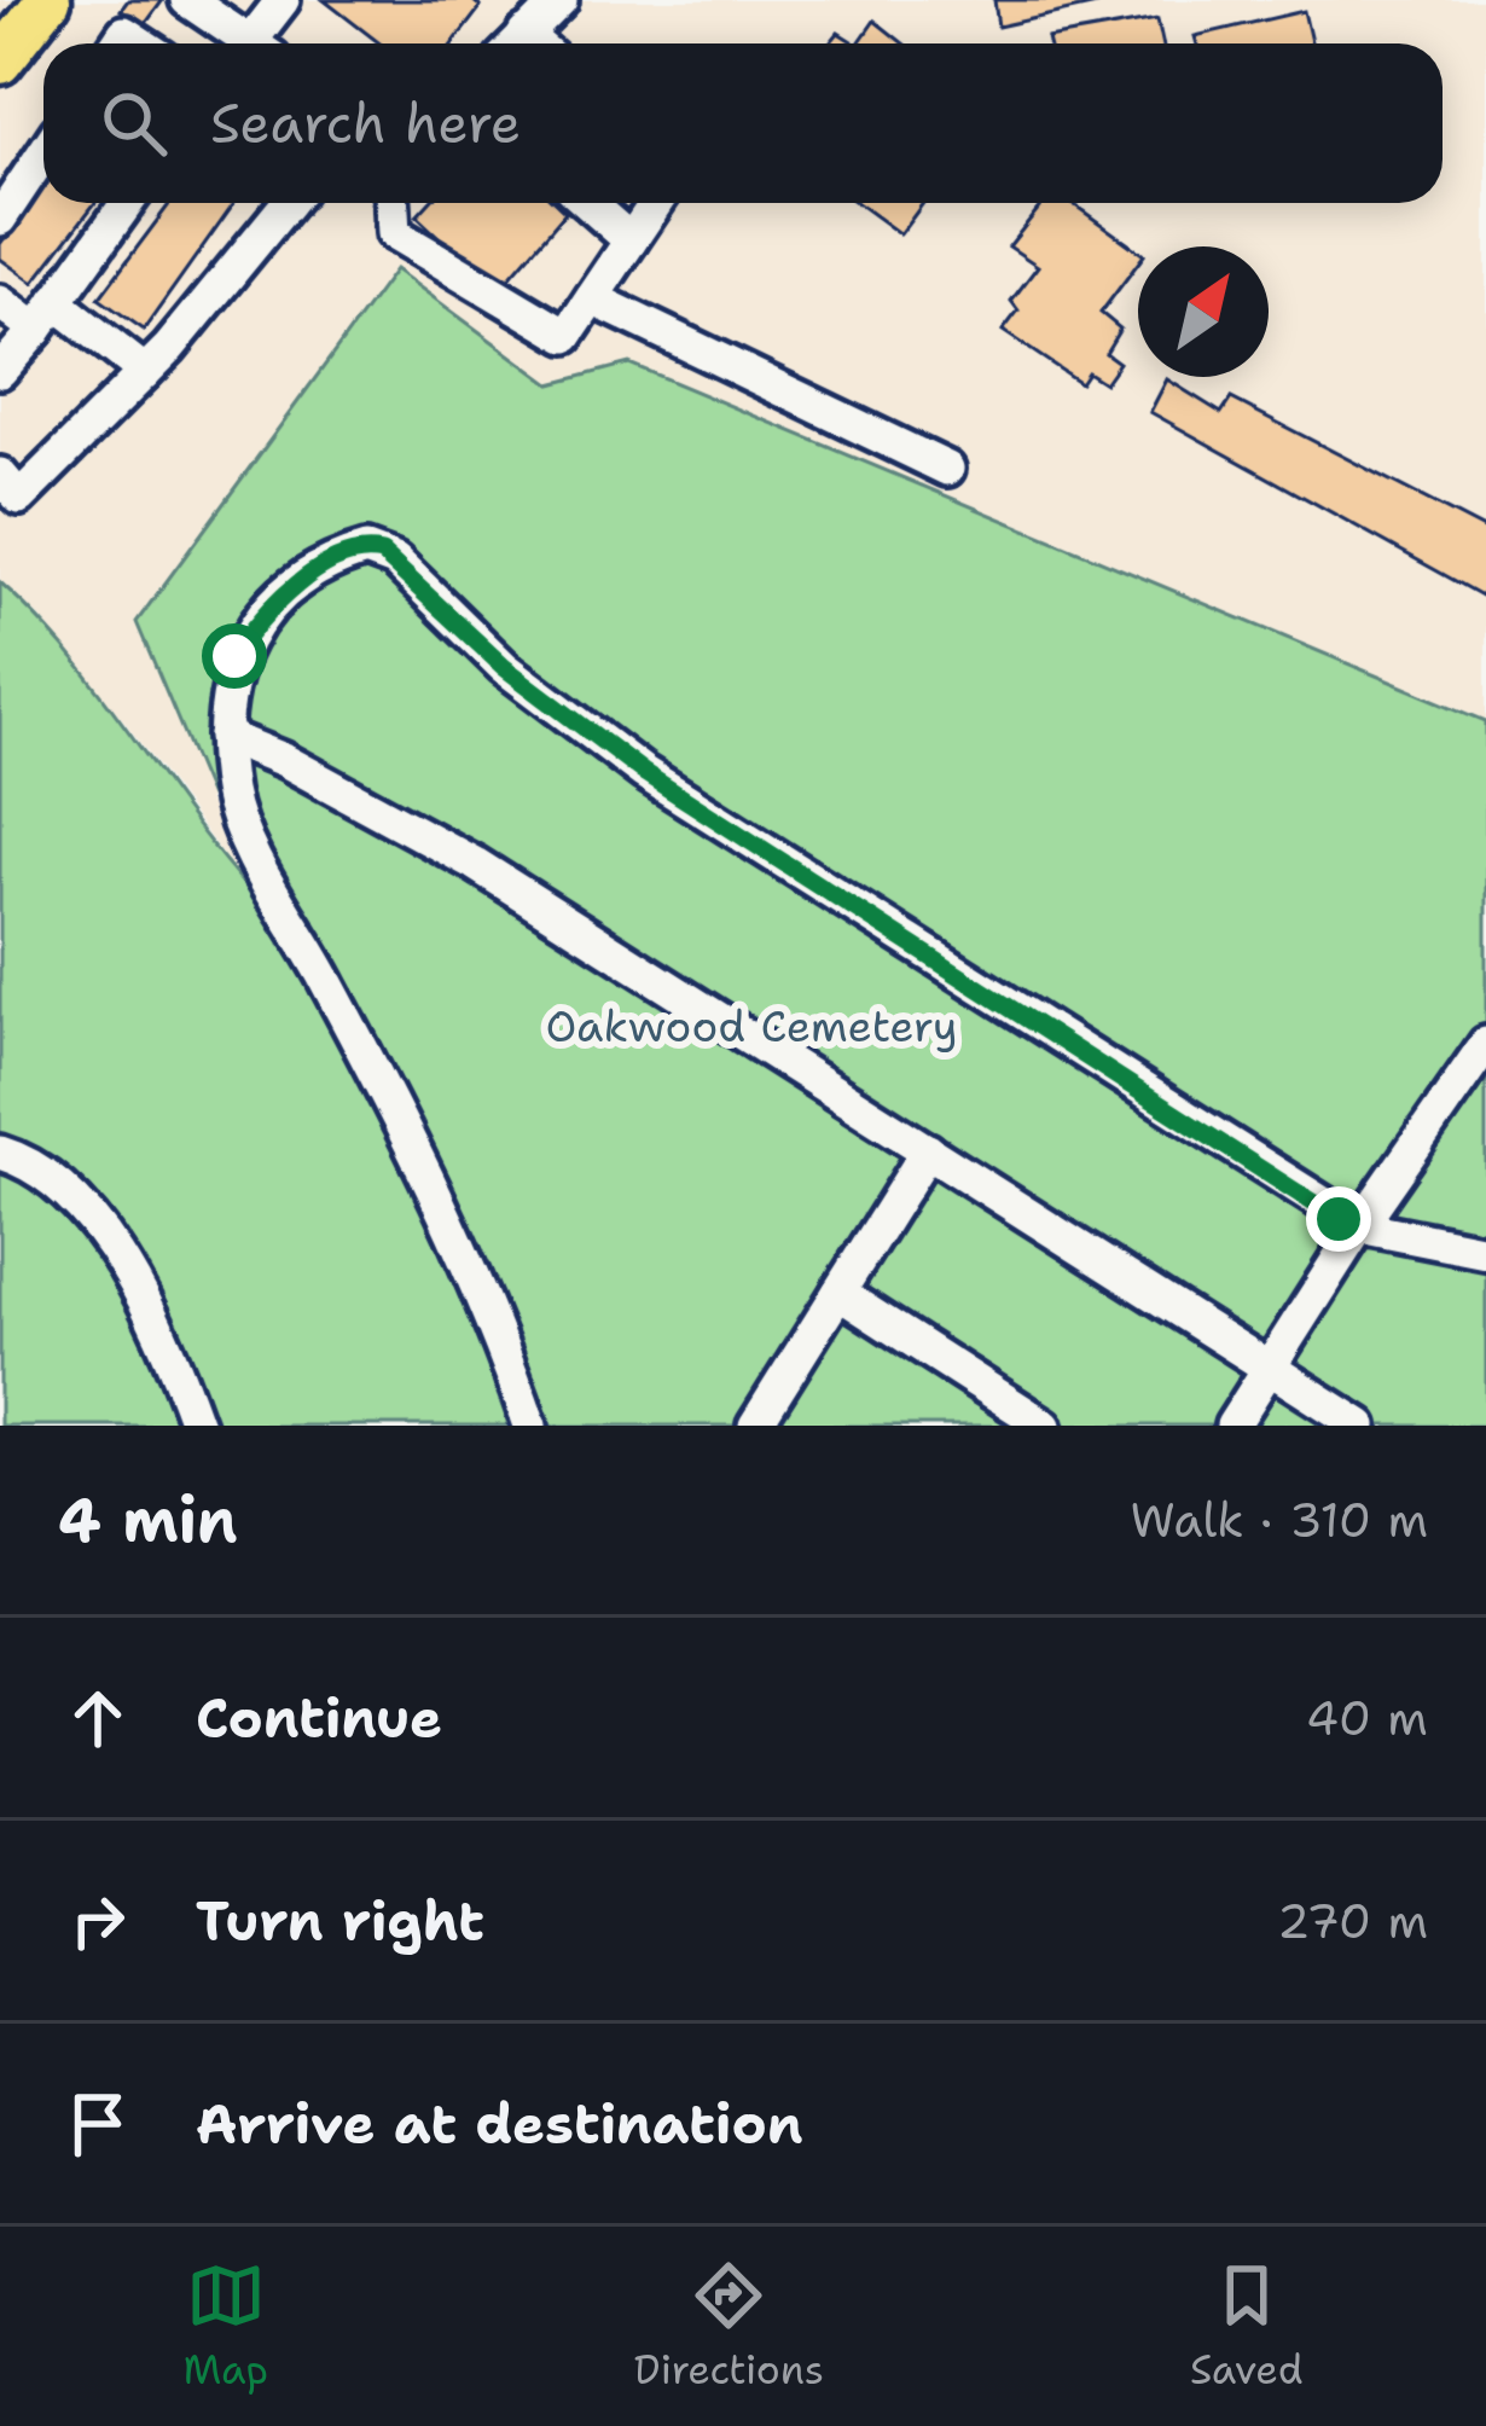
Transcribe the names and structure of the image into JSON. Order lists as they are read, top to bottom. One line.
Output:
{"parks":["Oakwood Cemetery"],"north":"top right","page":{"search":"Search here","heading":["4 min","Walk · 310 m"],"list":[["Continue","40 m"],["Turn right","270 m"],"Arrive at destination"],"nav":["Map","Directions","Saved"]}}
